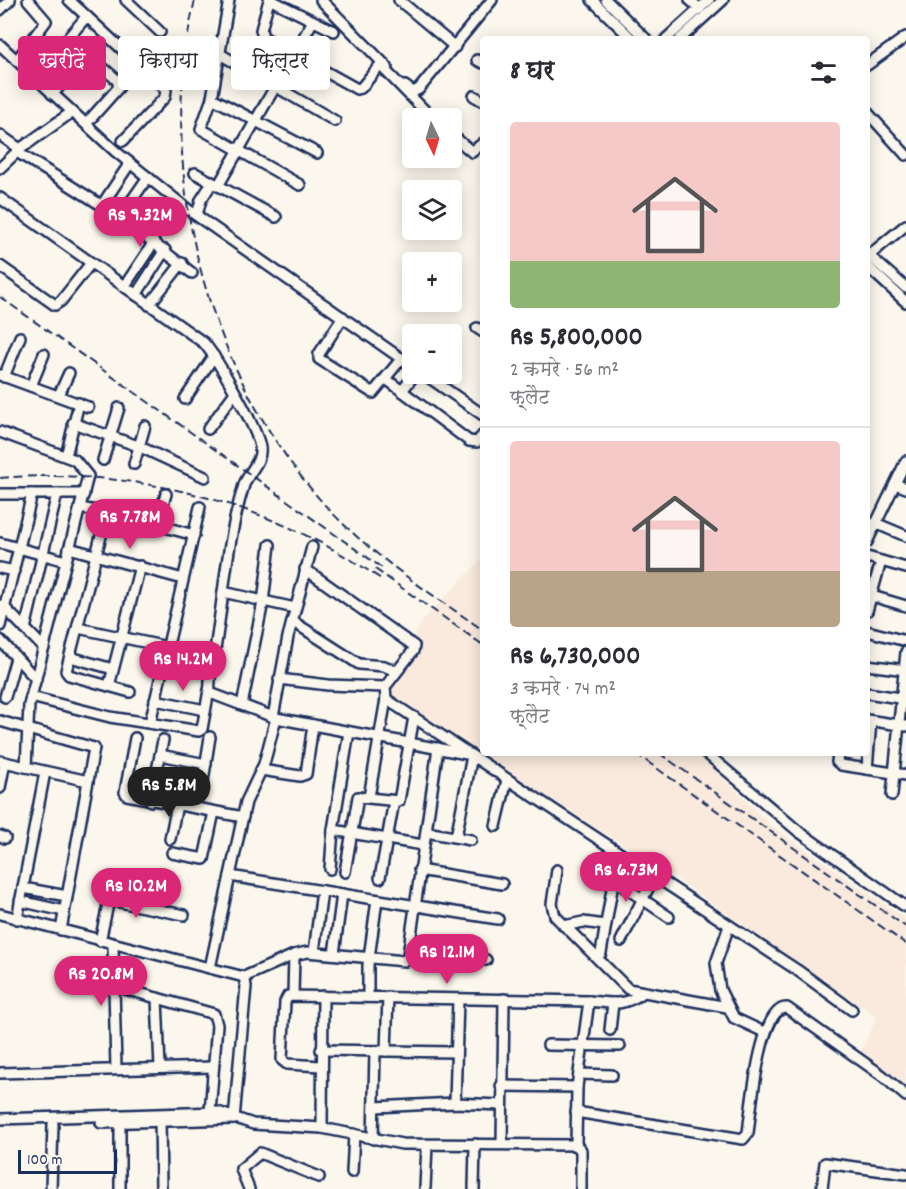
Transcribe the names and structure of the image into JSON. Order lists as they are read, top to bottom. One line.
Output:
{"scale_bar":"100 m","north":"bottom","page":{"chip":["खरीदें","किराया","फ़िल्टर"],"heading":"8 घर","map_buttons":["+","−"],"list":[{"name":"Rs 5,800,000","note":"2 कमरे · 56 m² · फ़्लैट"},{"name":"Rs 6,730,000","note":"3 कमरे · 74 m² · फ़्लैट"}],"price":["Rs 9.32M","Rs 7.78M","Rs 14.2M","Rs 5.8M","Rs 6.73M","Rs 10.2M","Rs 12.1M","Rs 20.8M"],"scale":"100 m"}}
